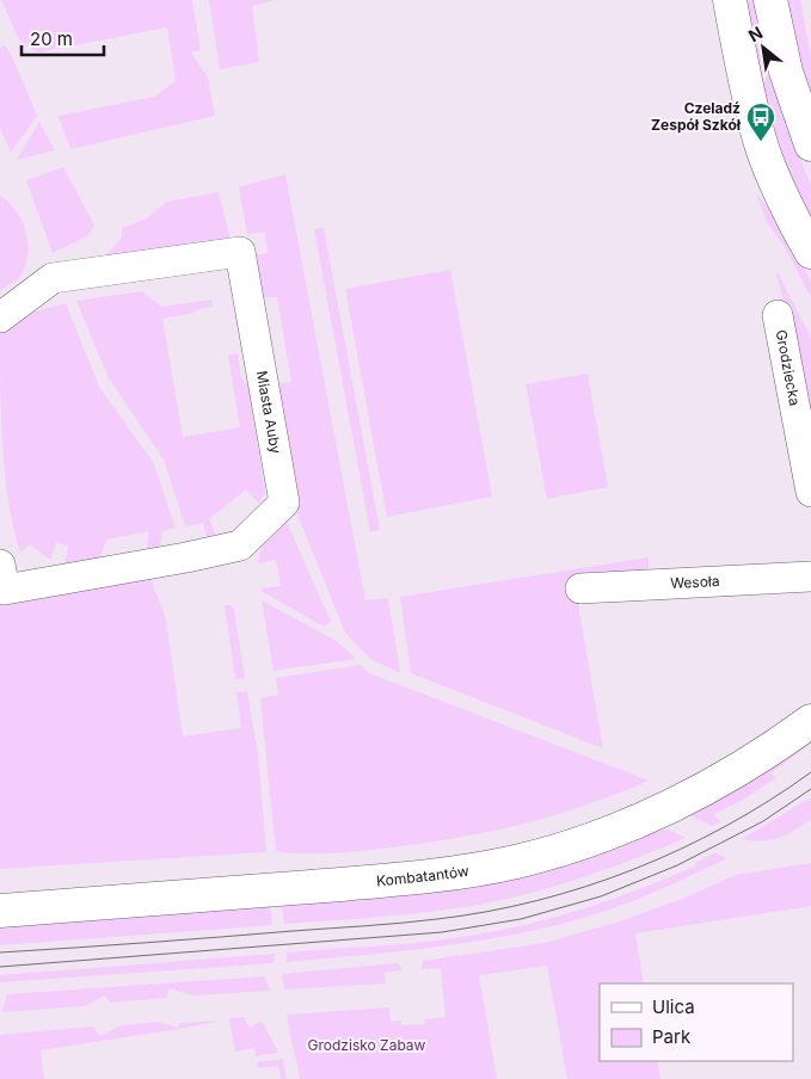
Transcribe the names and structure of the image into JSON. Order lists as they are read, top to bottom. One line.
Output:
{"streets":{"street":["Grodziecka","Miasta Auby","Wesoła","Kombatantów"]},"parks":["Grodzisko Zabaw"],"places":{"bus stop":["Czeladź Zespół Szkół"]},"legend":["Ulica","Park"],"scale_bar":"20 m","north":"top left"}
